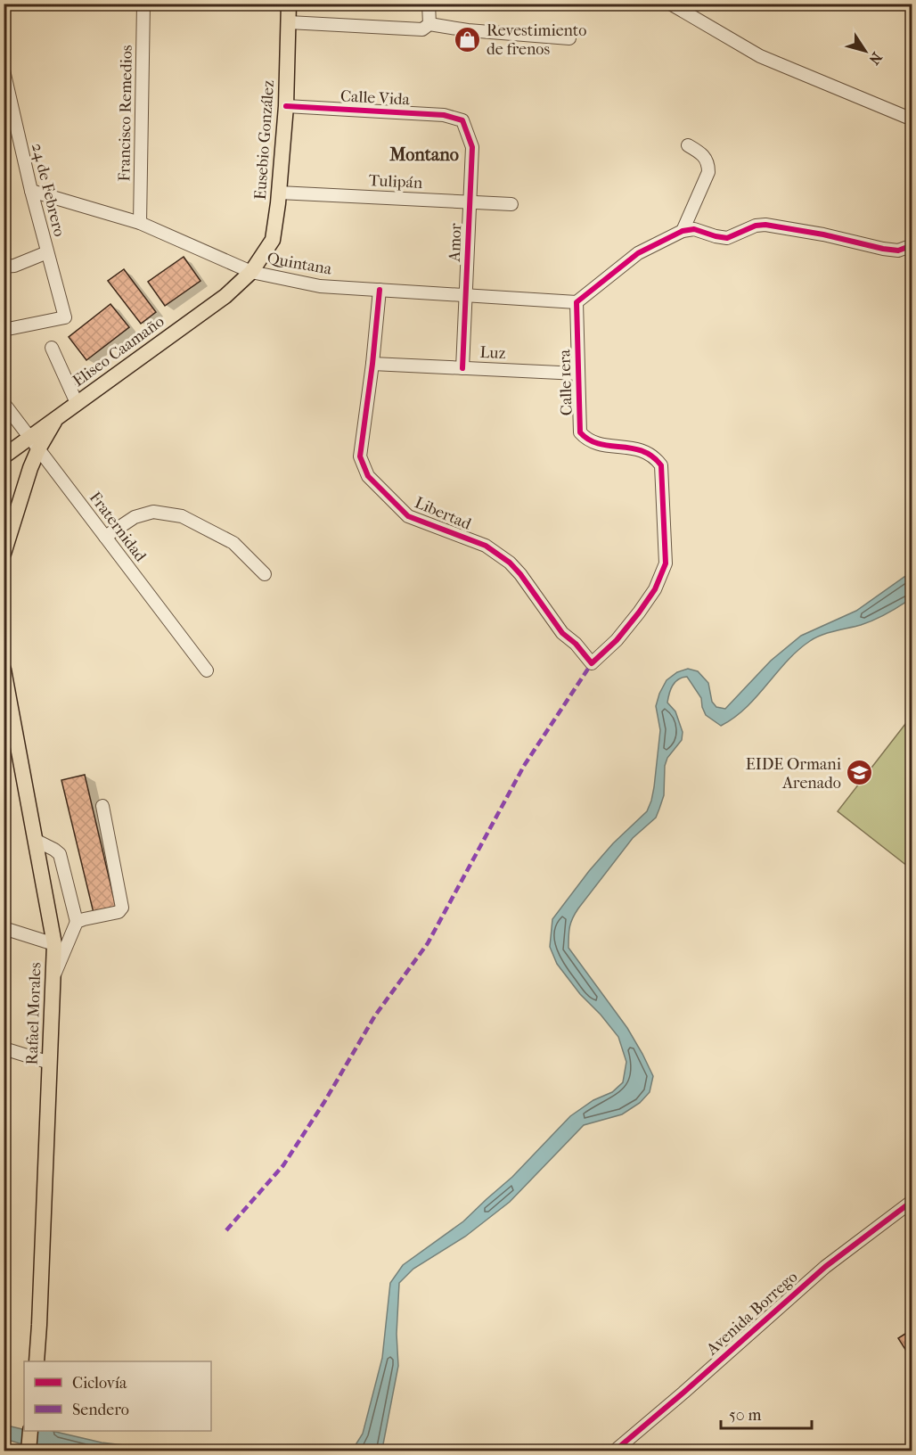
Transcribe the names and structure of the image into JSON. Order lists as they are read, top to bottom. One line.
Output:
{"streets":{"main road":["Eusebio González","Eliseo Caamaño","Rafael Morales"],"street":["Calle Vida","Francisco Remedios","Tulipán","24 de Febrero","Amor","Quintana","Luz","Calle 1era","Libertad","Fraternidad","Avenida Borrego"]},"crossings":[["Calle Vida","Eusebio González"],["Calle Vida","Amor"],["Francisco Remedios","Quintana"],["Eusebio González","Tulipán"],["Eusebio González","Quintana"],["Eusebio González","Eliseo Caamaño"],["Tulipán","Amor"],["24 de Febrero","Quintana"],["Amor","Quintana"],["Amor","Luz"],["Quintana","Eliseo Caamaño"],["Quintana","Calle 1era"],["Quintana","Libertad"],["Eliseo Caamaño","Fraternidad"],["Luz","Calle 1era"],["Luz","Libertad"],["Calle 1era","Libertad"]],"districts":["Montano"],"places":{"shop":["Revestimiento de frenos"],"school or university":["EIDE Ormani Arenado"]},"legend":["Ciclovía","Sendero"],"scale_bar":"50 m","north":"bottom right"}
